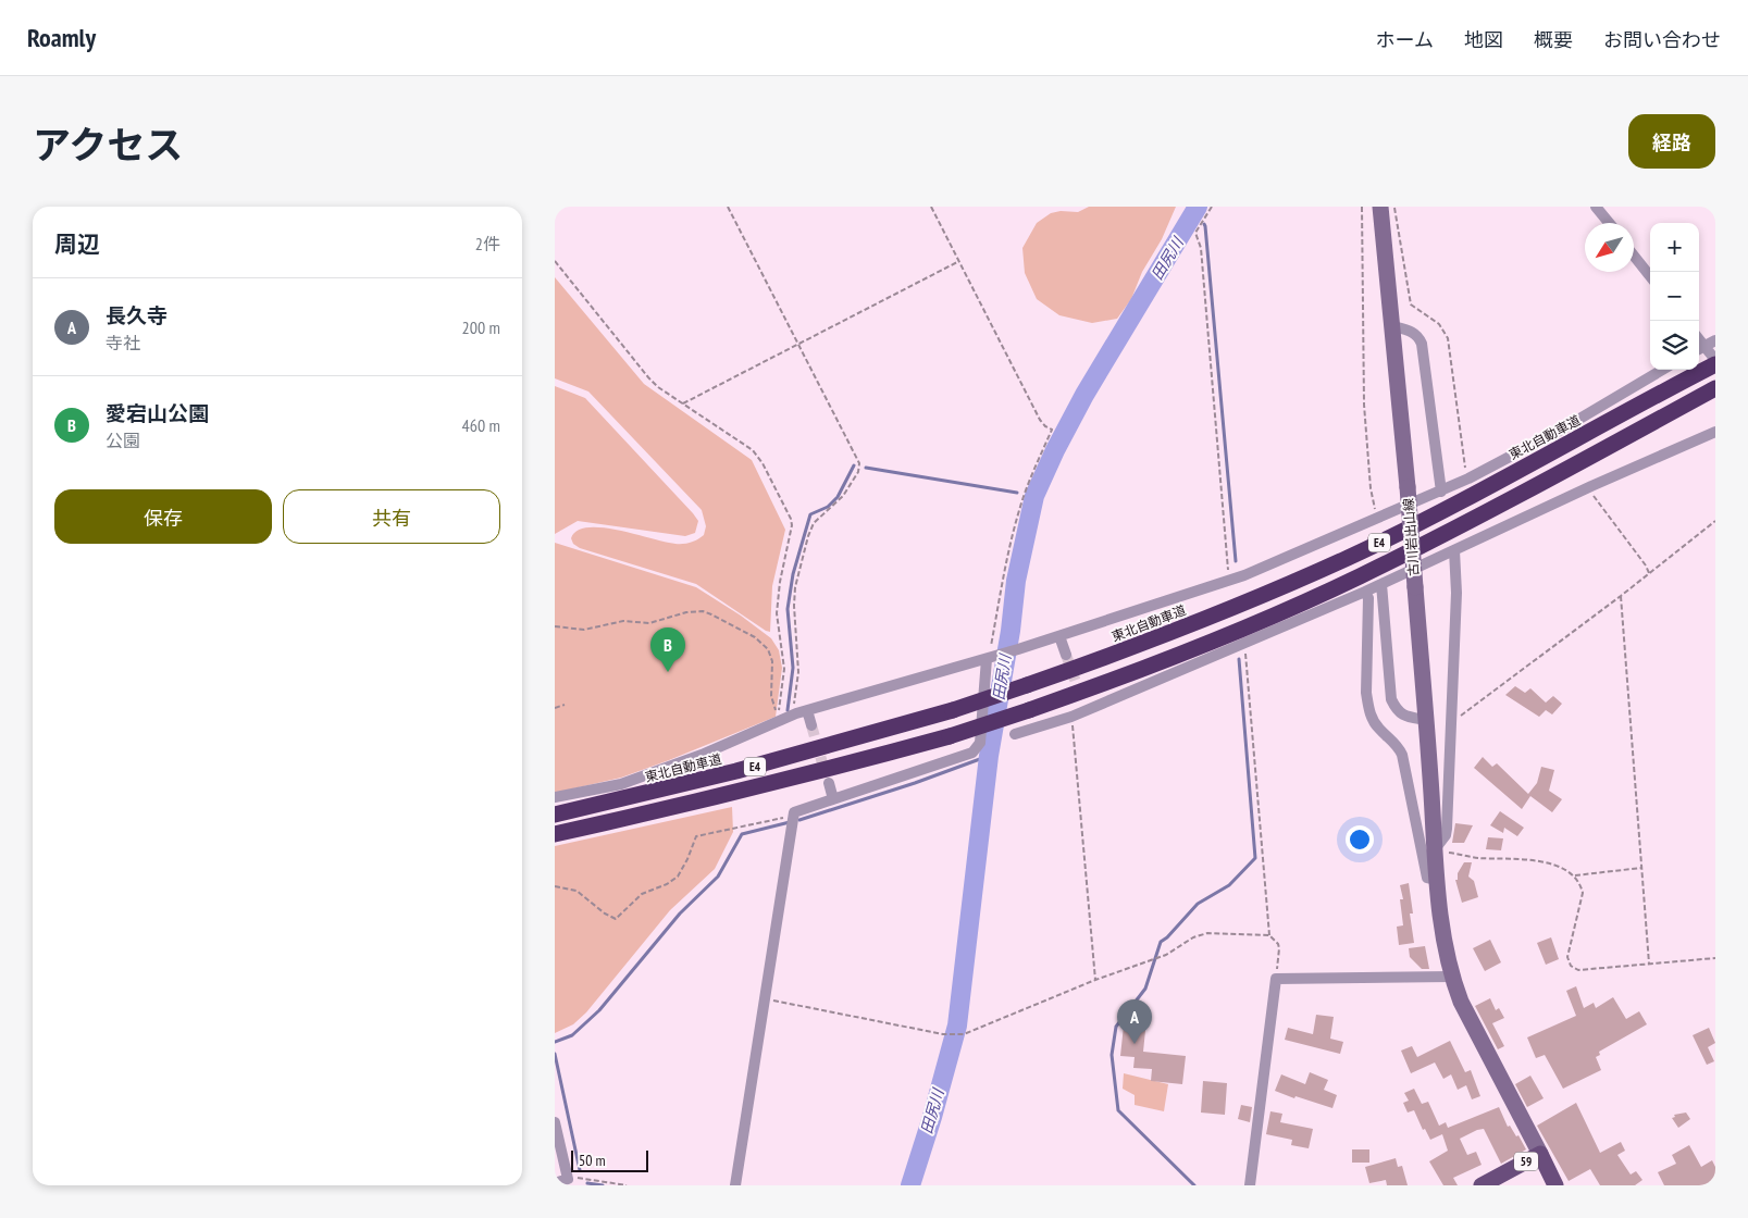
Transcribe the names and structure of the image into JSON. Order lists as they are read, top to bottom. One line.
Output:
{"streets":{"highway":["東北自動車道","E4"],"main road":["59"],"street":["古川岩出山線"]},"crossings":[["古川岩出山線","59"]],"water":["田尻川"],"scale_bar":"50 m","north":"bottom left","page":{"header":"Roamly","nav":["ホーム","地図","概要","お問い合わせ"],"title":"アクセス","buttons":["経路",["保存","共有"]],"heading":["周辺","2件"],"map_buttons":["+","−"],"list":[{"mark":"A","name":"長久寺","note":"寺社","value":"200 m"},{"mark":"B","name":"愛宕山公園","note":"公園","value":"460 m"}],"pins":["B","A"],"scale":"50 m"}}
